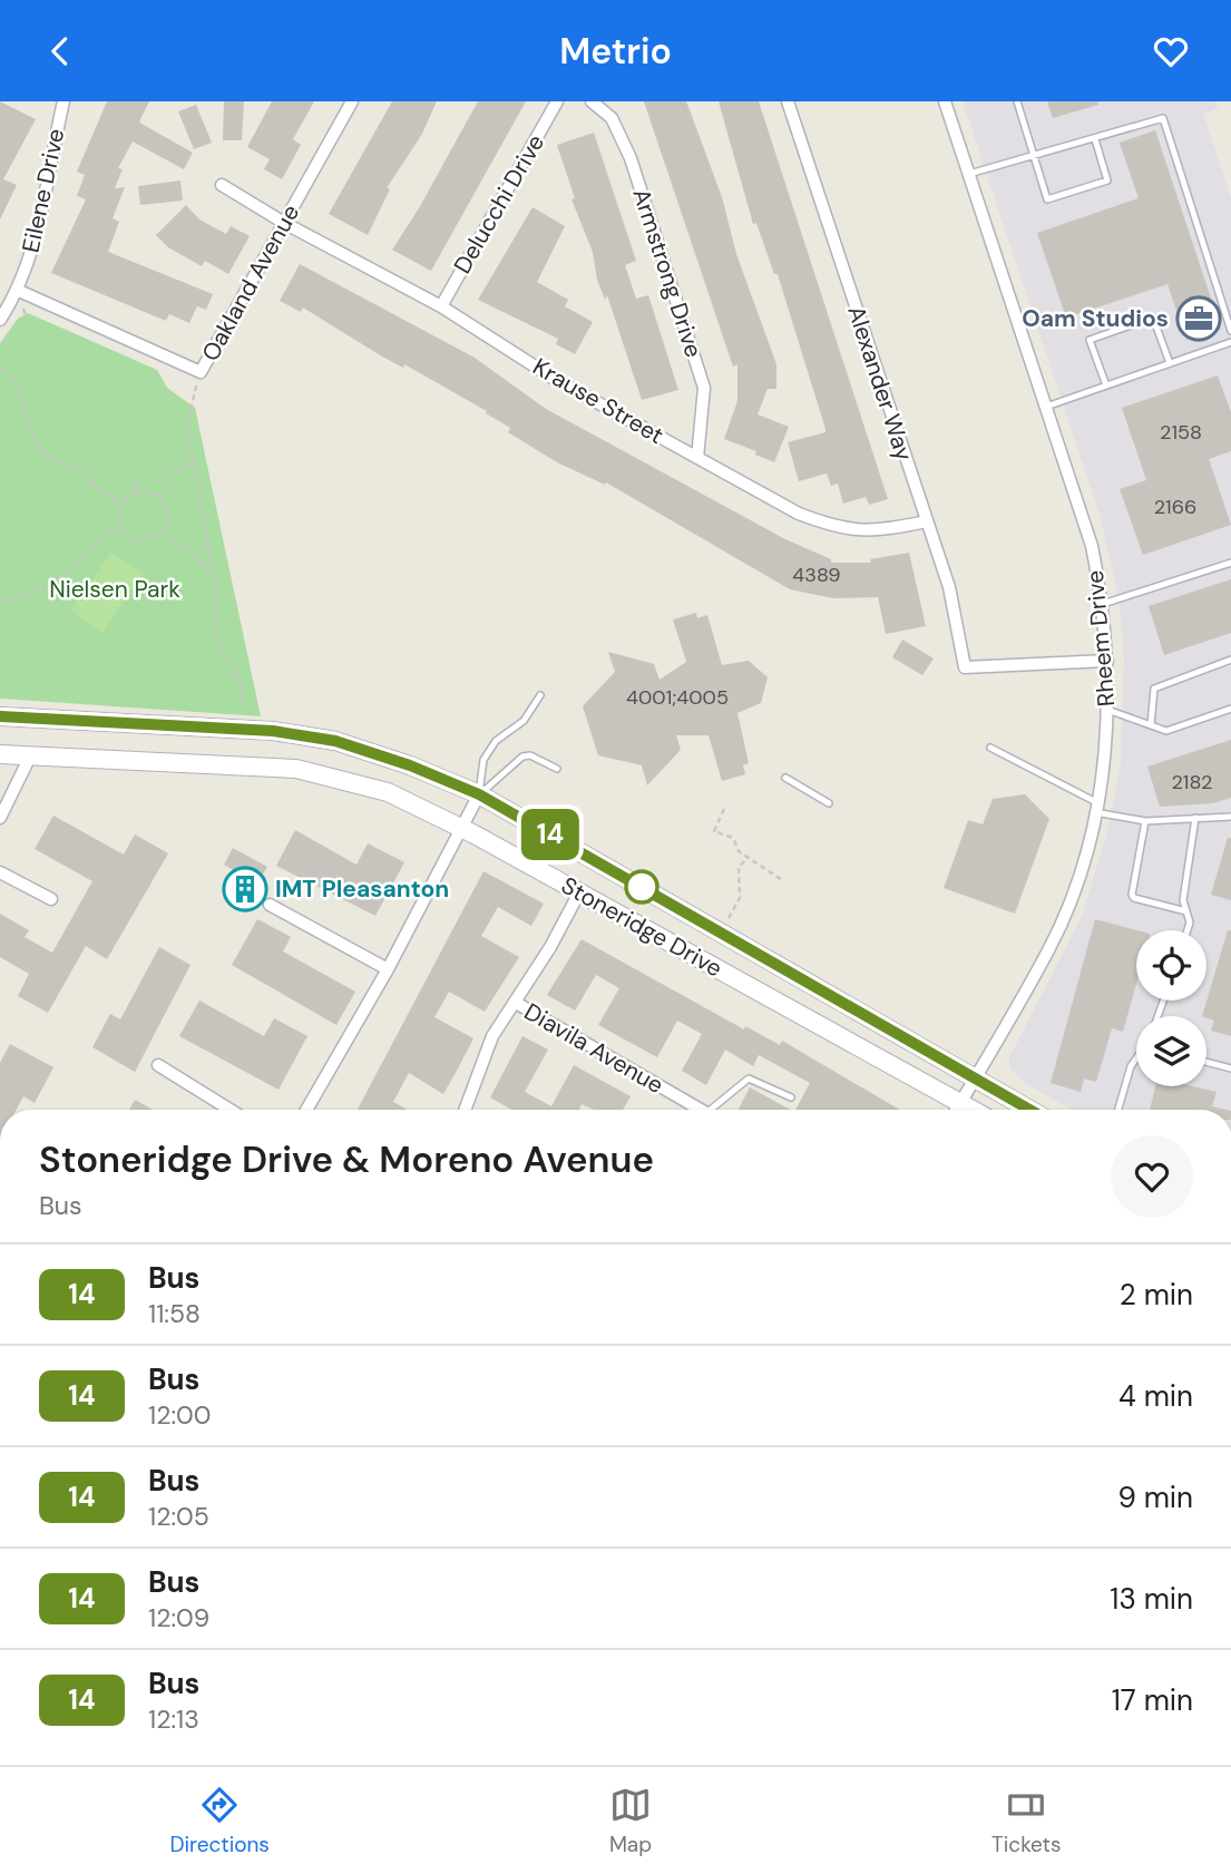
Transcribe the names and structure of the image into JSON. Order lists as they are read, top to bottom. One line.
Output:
{"streets":{"main road":["Stoneridge Drive"],"street":["Eilene Drive","Delucchi Drive","Armstrong Drive","Oakland Avenue","Alexander Way","Krause Street","Rheem Drive","Diavila Avenue"]},"crossings":[["Eilene Drive","Oakland Avenue"],["Delucchi Drive","Krause Street"],["Armstrong Drive","Krause Street"],["Oakland Avenue","Krause Street"],["Alexander Way","Krause Street"],["Alexander Way","Rheem Drive"],["Rheem Drive","Stoneridge Drive"]],"parks":["Nielsen Park"],"places":{"office":["Oam Studios"],"building":["IMT Pleasanton"]},"lines":["bus line 14"],"house_numbers":["2158","2166","4389","4001;4005","2182"],"page":{"header":"Metrio","on_map":"14","heading":["Stoneridge Drive & Moreno Avenue","Bus"],"list":[{"mark":"14","name":"Bus","note":"11:58","value":"2 min"},{"mark":"14","name":"Bus","note":"12:00","value":"4 min"},{"mark":"14","name":"Bus","note":"12:05","value":"9 min"},{"mark":"14","name":"Bus","note":"12:09","value":"13 min"},{"mark":"14","name":"Bus","note":"12:13","value":"17 min"}],"tabs":["Directions","Map","Tickets"]}}
